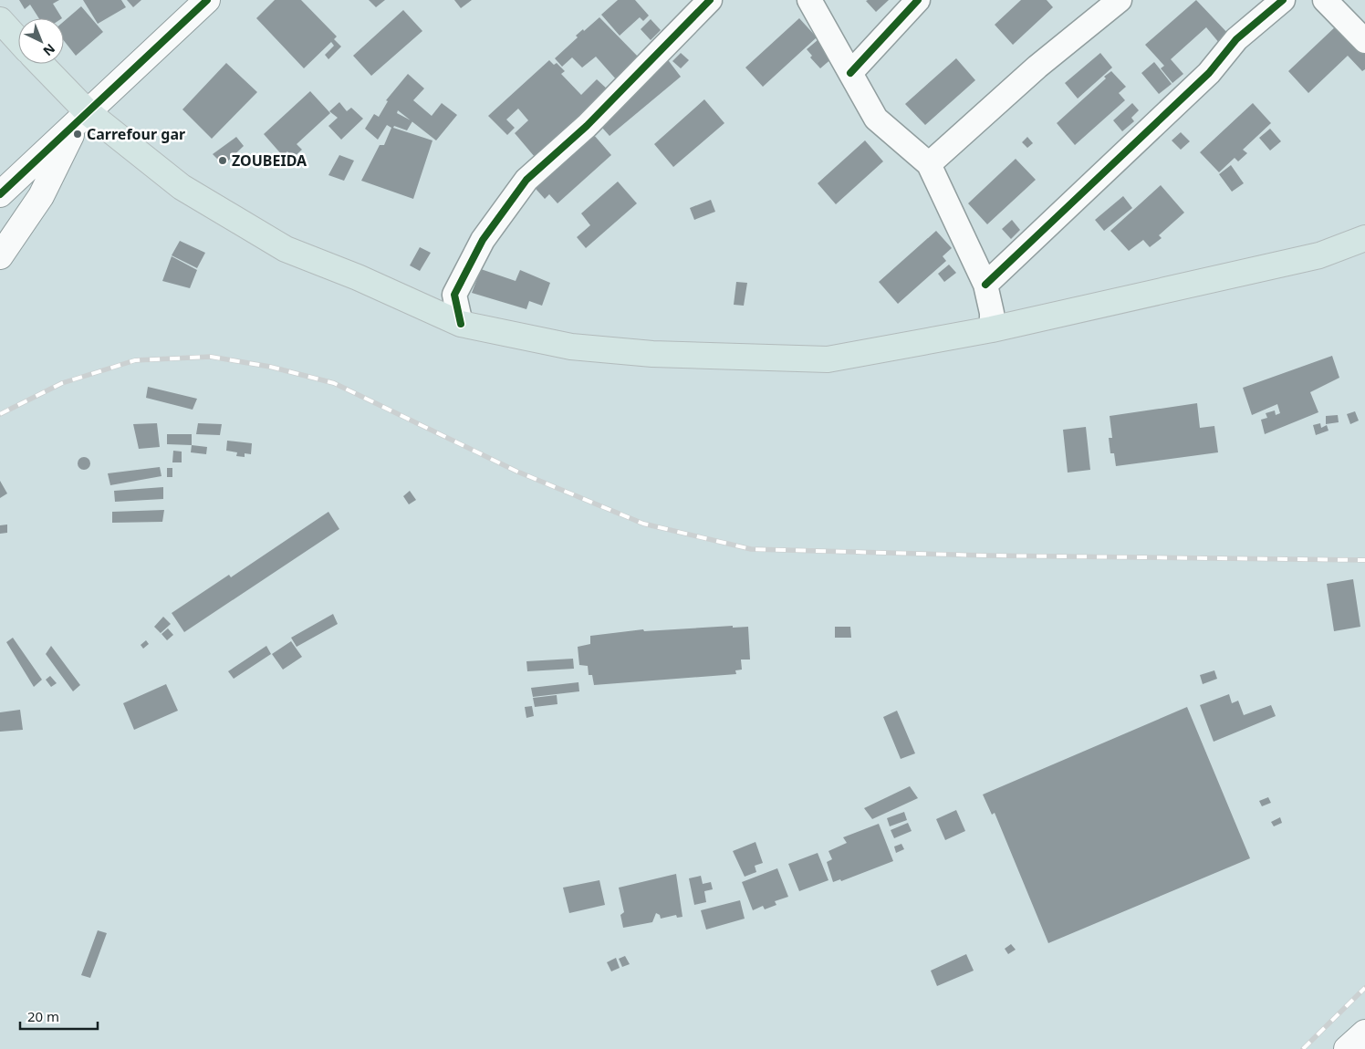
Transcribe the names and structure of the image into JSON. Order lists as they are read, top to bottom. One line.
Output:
{"places":["Carrefour gar","ZOUBEIDA"],"scale_bar":"20 m","north":"bottom right"}
